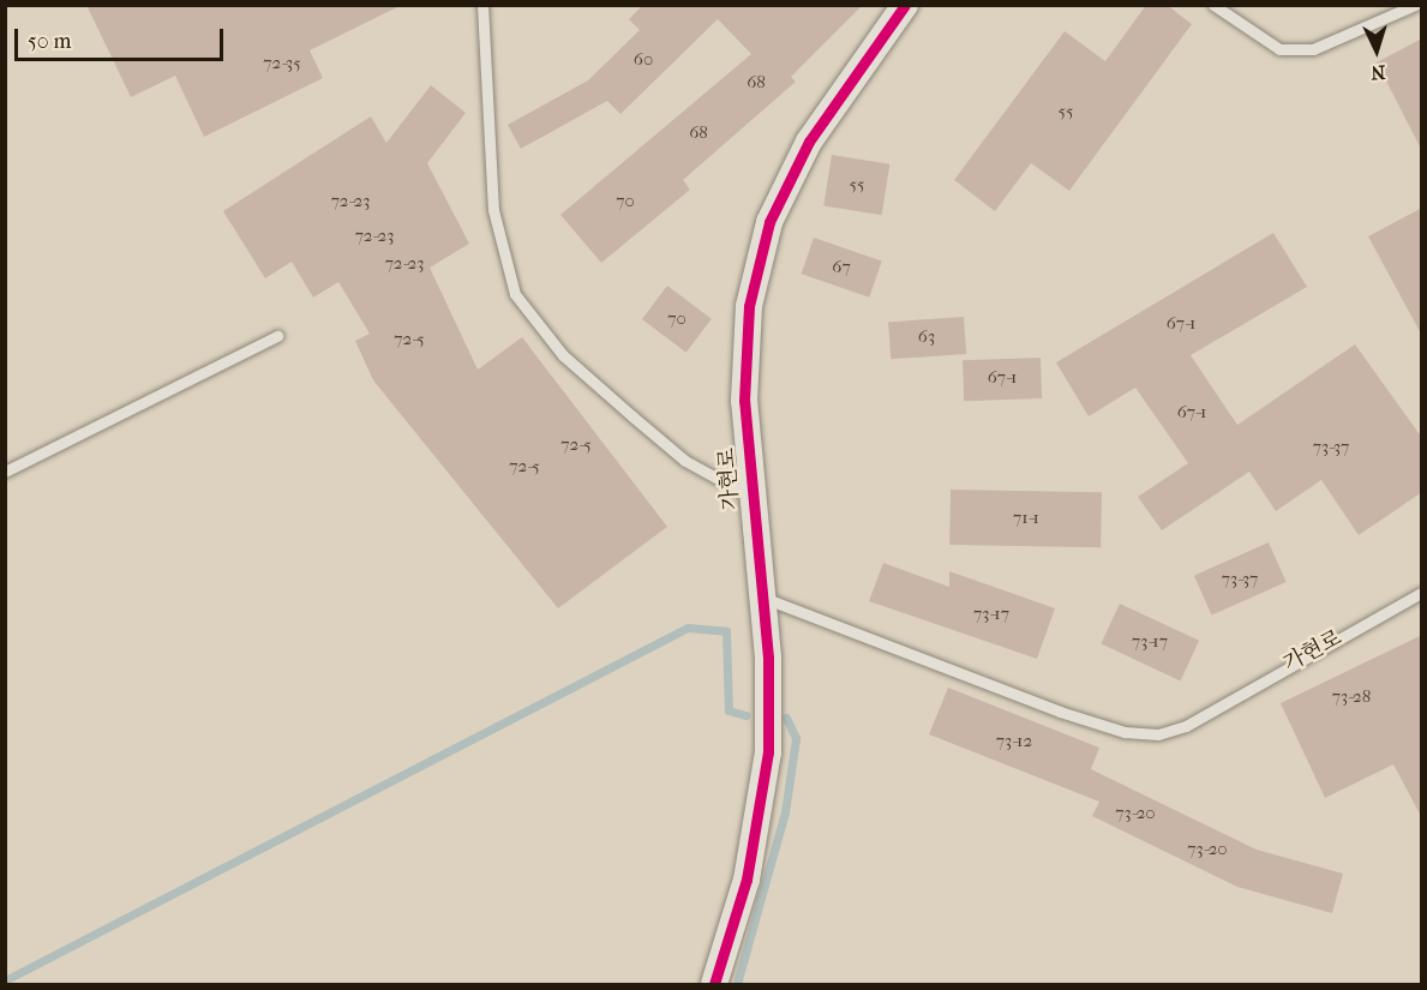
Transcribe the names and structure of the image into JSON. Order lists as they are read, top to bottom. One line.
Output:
{"streets":{"street":["가현로"]},"house_numbers":["60","72-35","68","55","68","55","72-23","70","72-23","72-23","67","70","67-1","63","72-5","67-1","67-1","72-5","73-37","72-5","71-1","73-37","73-17","73-17","73-28","73-12","73-20","73-20"],"scale_bar":"50 m","north":"bottom"}
